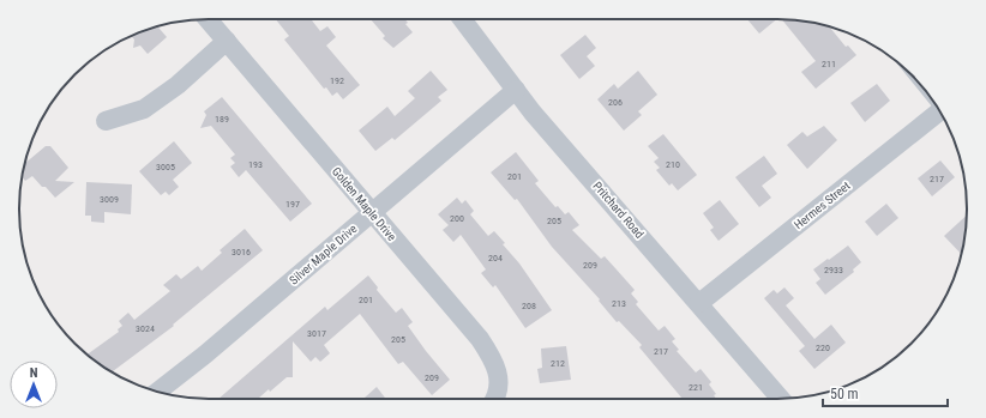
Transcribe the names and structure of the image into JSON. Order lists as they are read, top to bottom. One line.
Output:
{"streets":{"street":["Golden Maple Drive","Hermes Street","Pritchard Road","Silver Maple Drive"]},"crossings":[["Golden Maple Drive","Silver Maple Drive"],["Hermes Street","Pritchard Road"],["Pritchard Road","Silver Maple Drive"]],"house_numbers":["211","192","206","189","193","210","3005","201","217","3009","197","200","205","3016","204","209","2933","201","213","208","3024","3017","205","220","217","212","209","221"],"scale_bar":"50 m","north":"top"}
